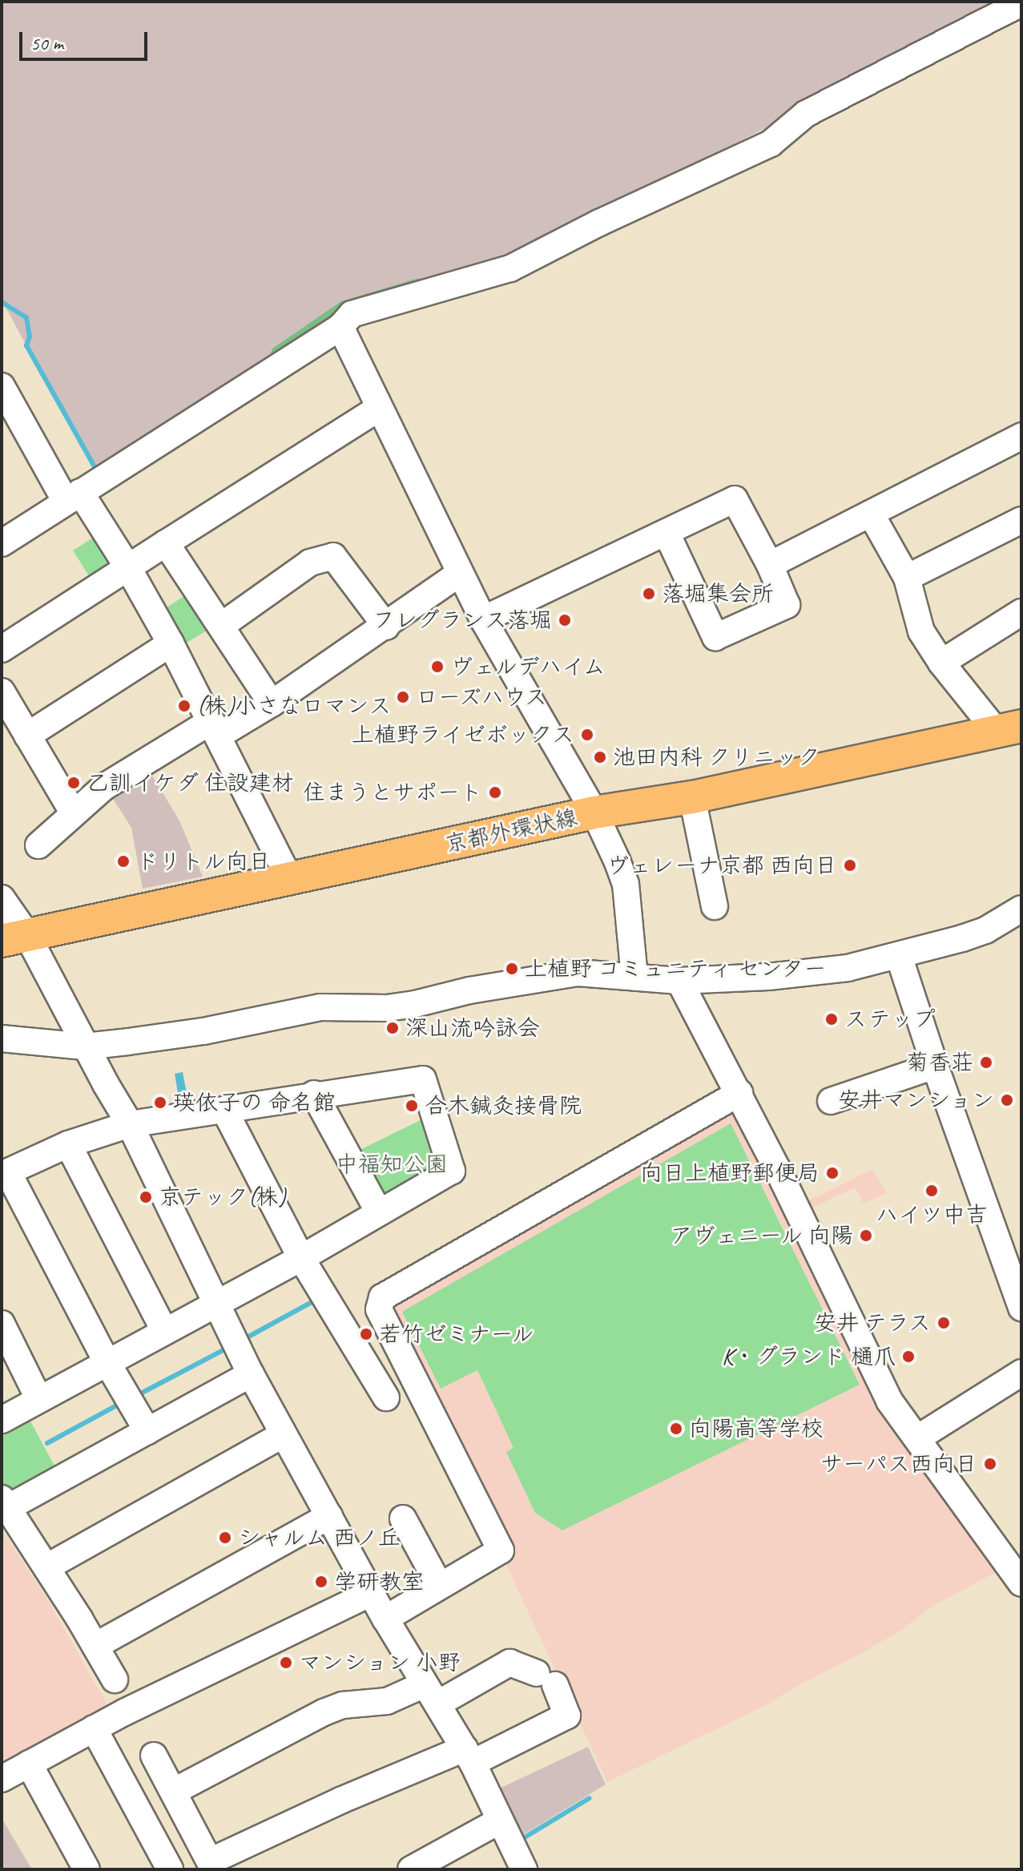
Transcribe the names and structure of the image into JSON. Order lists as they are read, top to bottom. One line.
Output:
{"streets":{"main road":["京都外環状線"]},"parks":["中福知公園"],"places":["落堀集会所","フレグランス落堀","ヴェルデハイム","ローズハウス","(株)小さなロマンス","上植野ライゼボックス","池田内科 クリニック","乙訓イケダ 住設建材","住まうとサポート","ドリトル向日","ヴェレーナ京都 西向日","上植野 コミュニティ センター","ステップ","深山流吟詠会","菊香荘","安井マンション","瑛依子の 命名館","合木鍼灸接骨院","向日上植野郵便局","ハイツ中吉","京テック(株)","アヴェニール 向陽","安井 テラス","若竹ゼミナール","K・グランド 樋爪","向陽高等学校","サーパス西向日","シャルム 西ノ丘","学研教室","マンション 小野"],"scale_bar":"50 m"}
